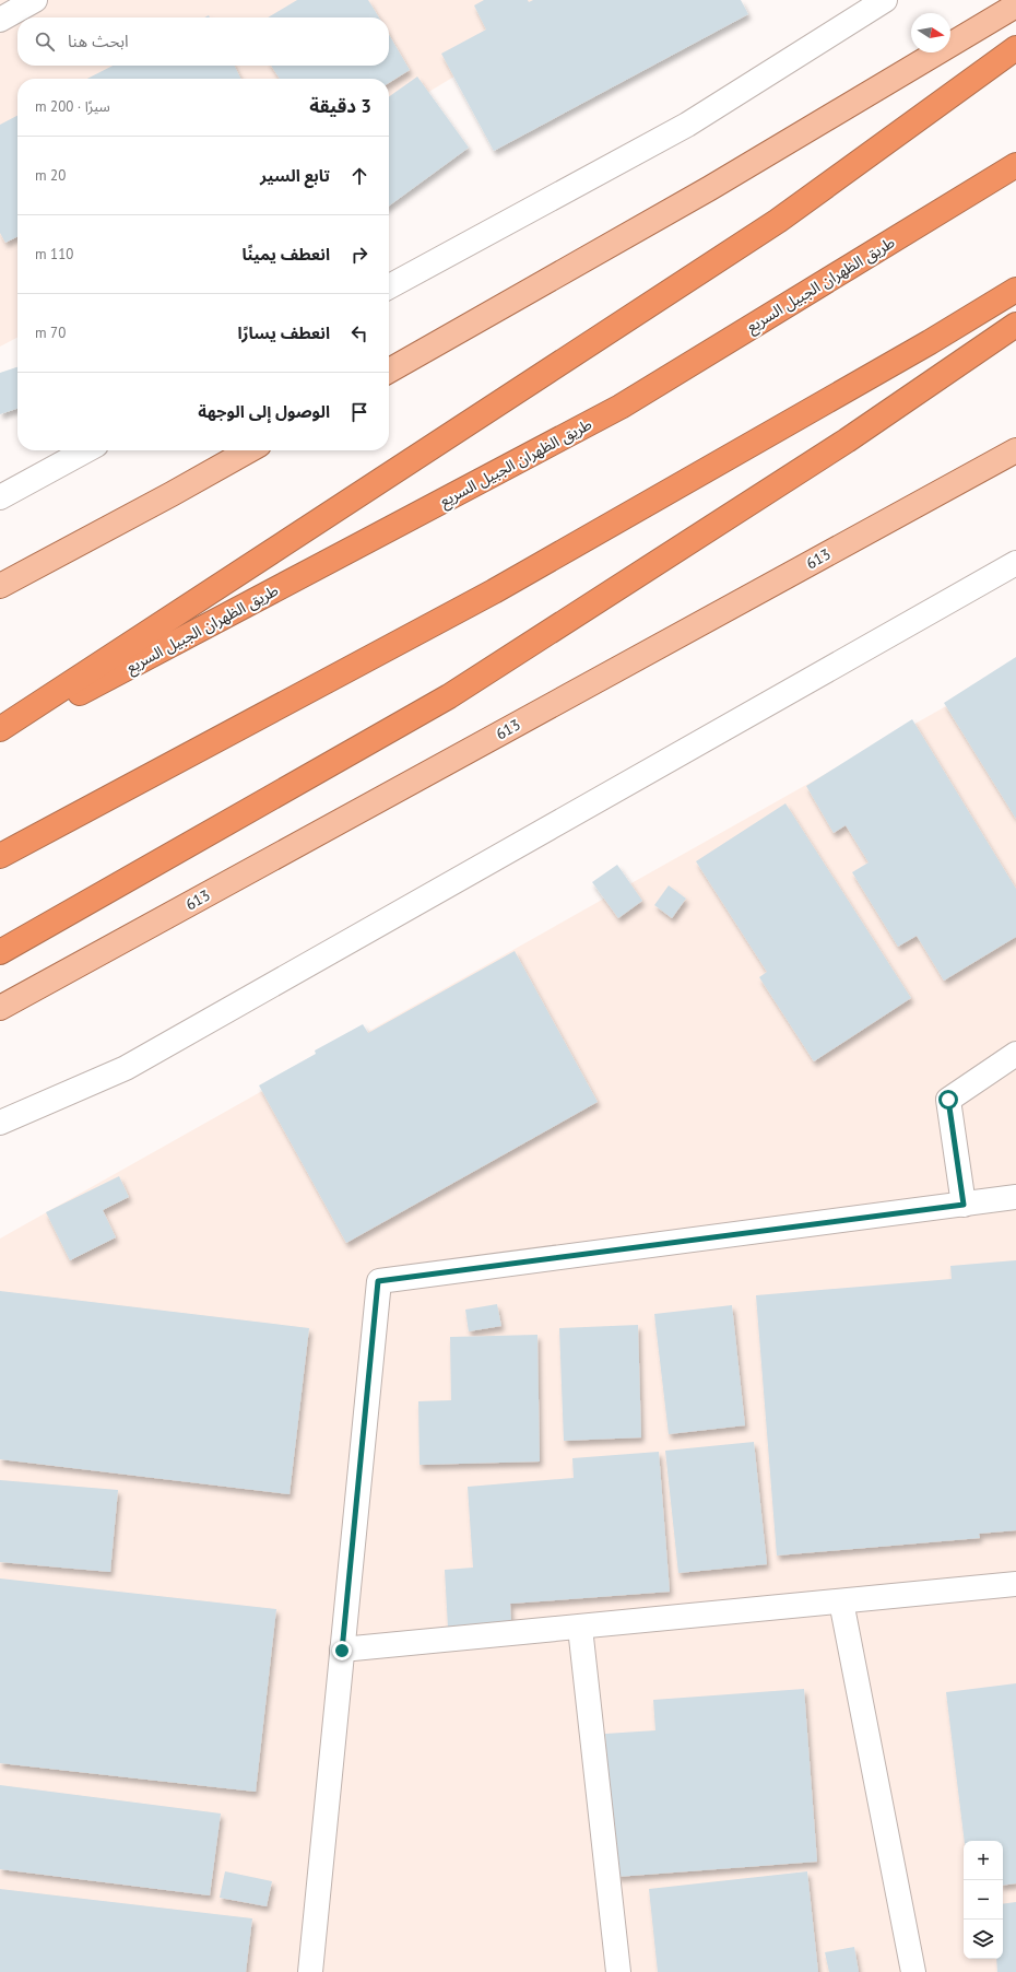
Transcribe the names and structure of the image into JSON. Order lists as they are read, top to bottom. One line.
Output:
{"streets":{"highway":["طريق الظهران الجبيل السريع"],"main road":["613"]},"north":"right","page":{"search":"ابحث هنا","heading":["3 دقيقة","سيرًا · 200 m"],"list":[["تابع السير","20 m"],["انعطف يمينًا","110 m"],["انعطف يسارًا","70 m"],"الوصول إلى الوجهة"],"map_buttons":["+","−"]}}
